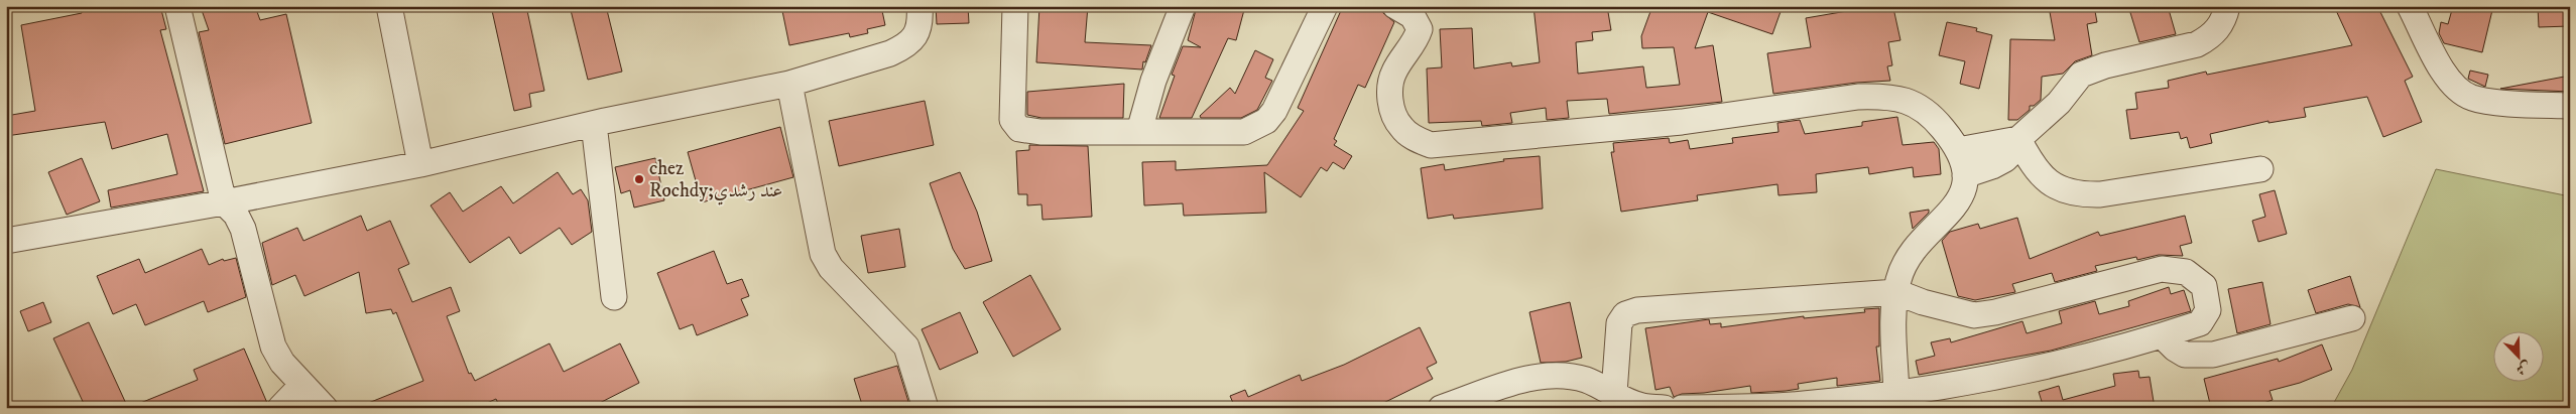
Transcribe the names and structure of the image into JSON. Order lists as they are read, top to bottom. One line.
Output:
{"places":["chez Rochdy;عند رشدي"],"north":"bottom right"}
